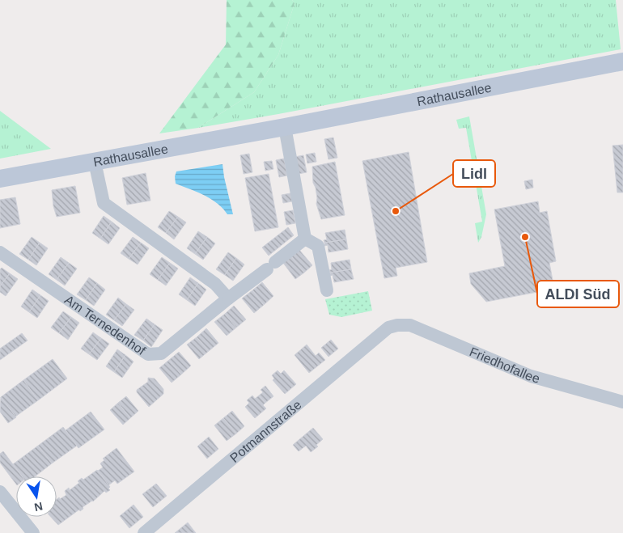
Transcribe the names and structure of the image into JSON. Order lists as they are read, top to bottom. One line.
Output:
{"streets":{"main road":["Rathausallee"],"street":["Am Ternedenhof","Friedhofallee","Potmannstraße"]},"crossings":[["Friedhofallee","Potmannstraße"]],"places":["Lidl","ALDI Süd"],"north":"bottom"}
